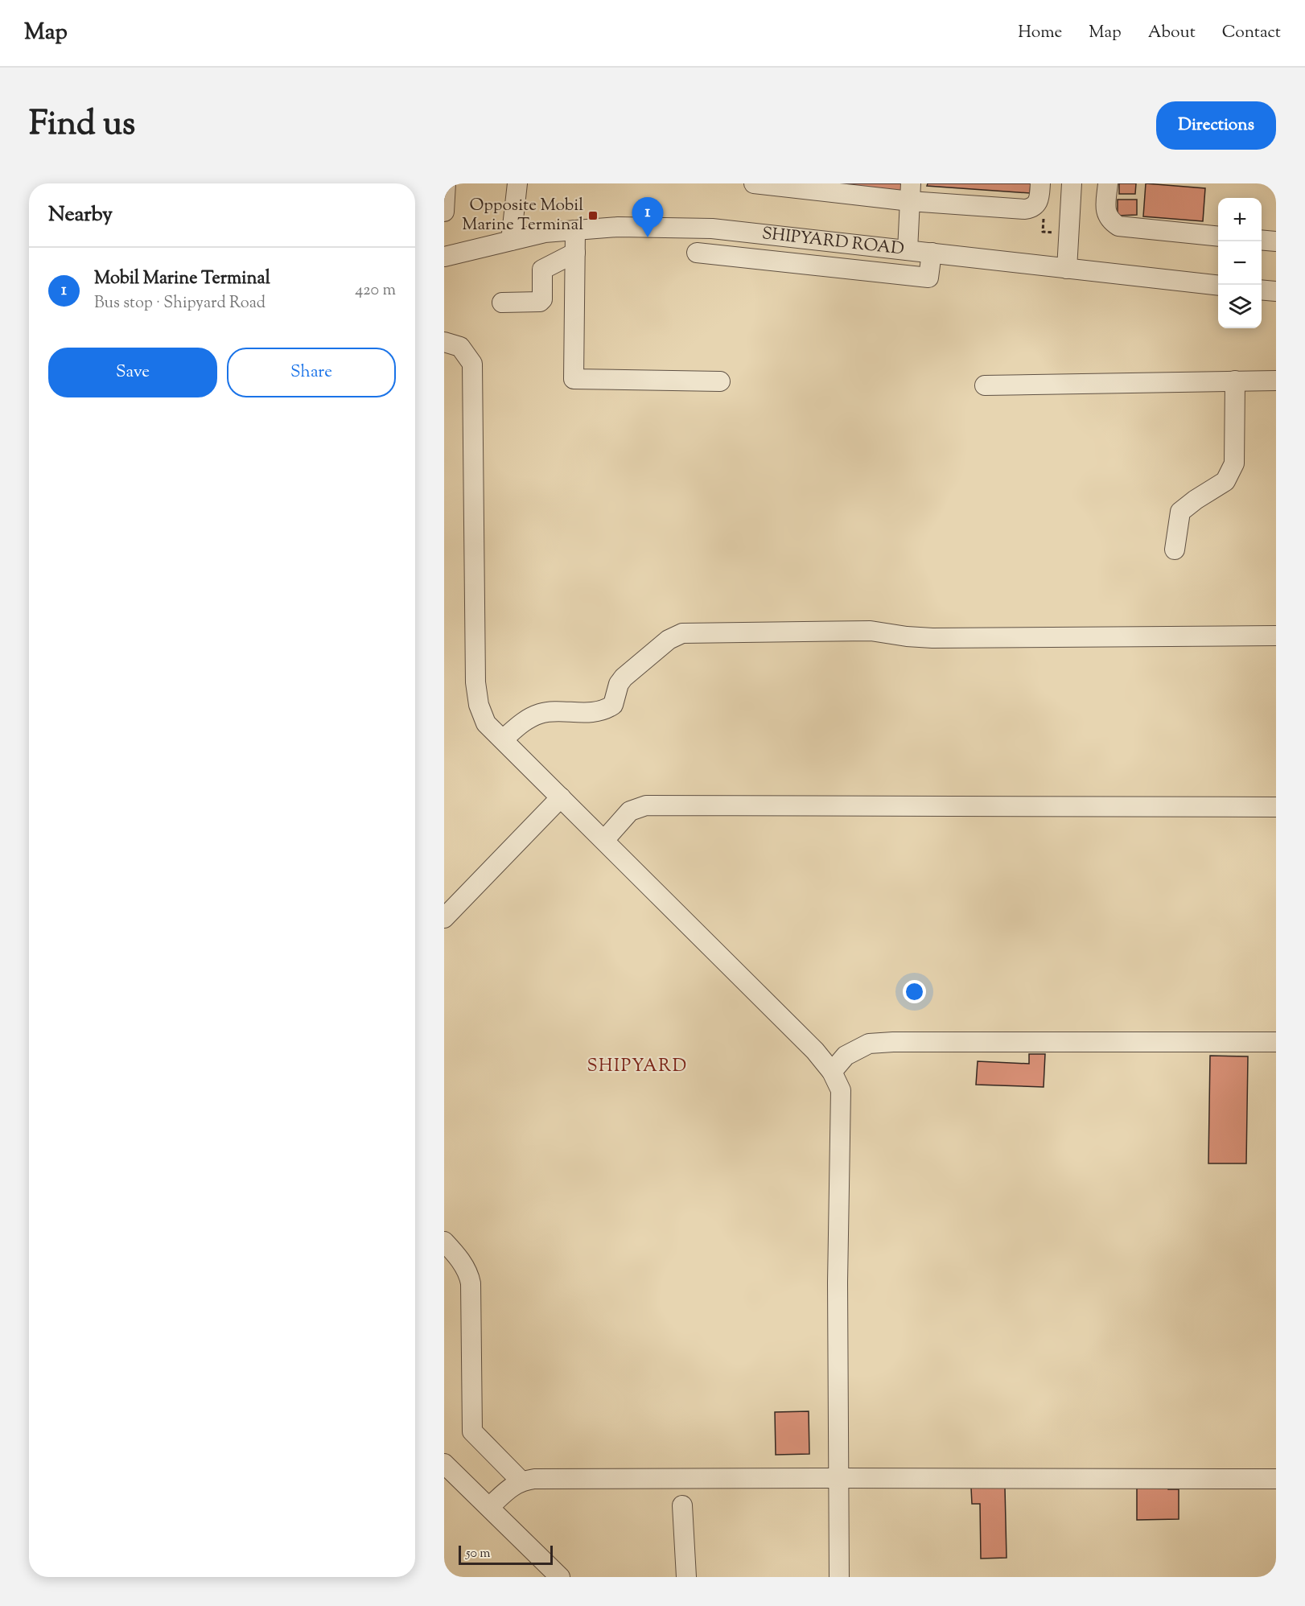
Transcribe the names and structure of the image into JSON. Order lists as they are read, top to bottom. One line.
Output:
{"streets":{"street":["SHIPYARD ROAD"]},"districts":["SHIPYARD"],"places":{"transit":["Opposite Mobil Marine Terminal"]},"scale_bar":"50 m","page":{"header":"Map","nav":["Home","Map","About","Contact"],"title":"Find us","buttons":["Directions",["Save","Share"]],"heading":"Nearby","pins":"1","map_buttons":["+","−"],"list":[{"mark":"1","name":"Mobil Marine Terminal","note":"Bus stop · Shipyard Road","value":"420 m"}],"scale":"50 m"}}
